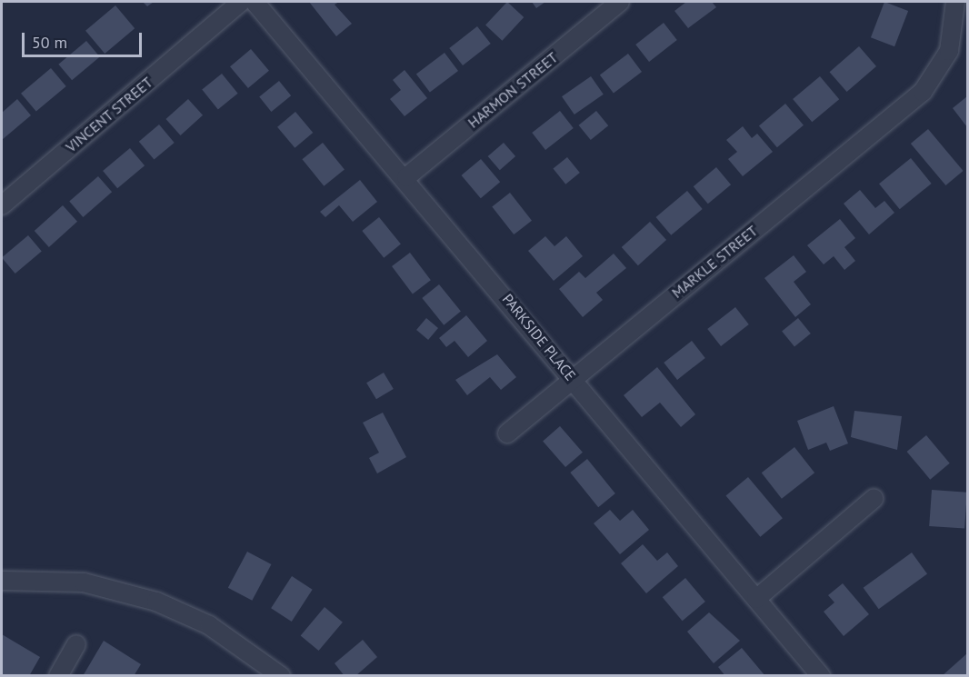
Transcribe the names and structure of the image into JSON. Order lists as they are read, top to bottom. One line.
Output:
{"streets":{"street":["HARMON STREET","VINCENT STREET","MARKLE STREET","PARKSIDE PLACE"]},"crossings":[["HARMON STREET","PARKSIDE PLACE"],["MARKLE STREET","PARKSIDE PLACE"]],"scale_bar":"50 m"}
